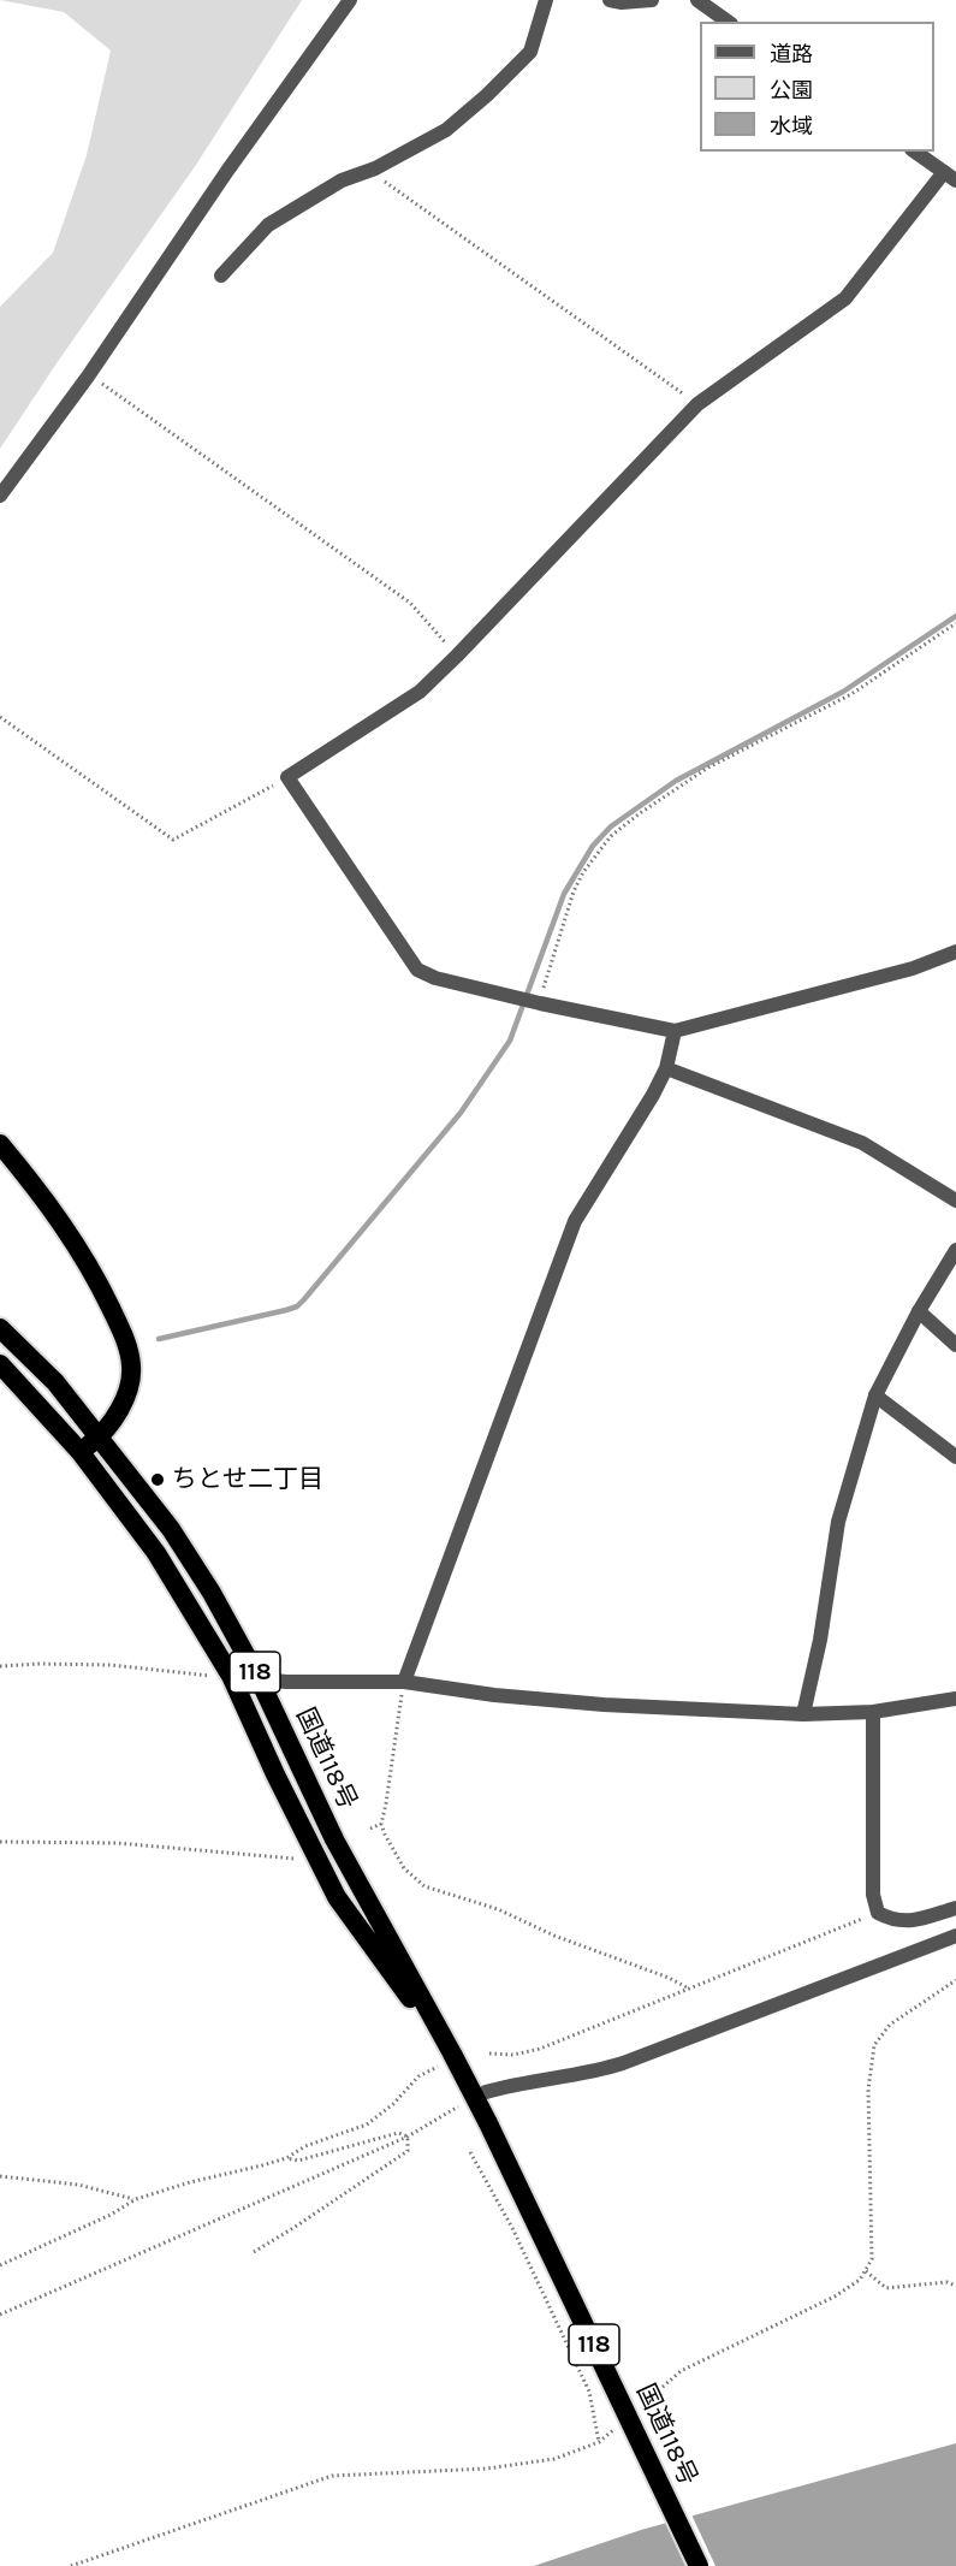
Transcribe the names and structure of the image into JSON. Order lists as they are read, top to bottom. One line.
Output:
{"streets":{"highway":["118","国道118号"]},"places":["ちとせ二丁目"],"legend":["道路","公園","水域"]}
